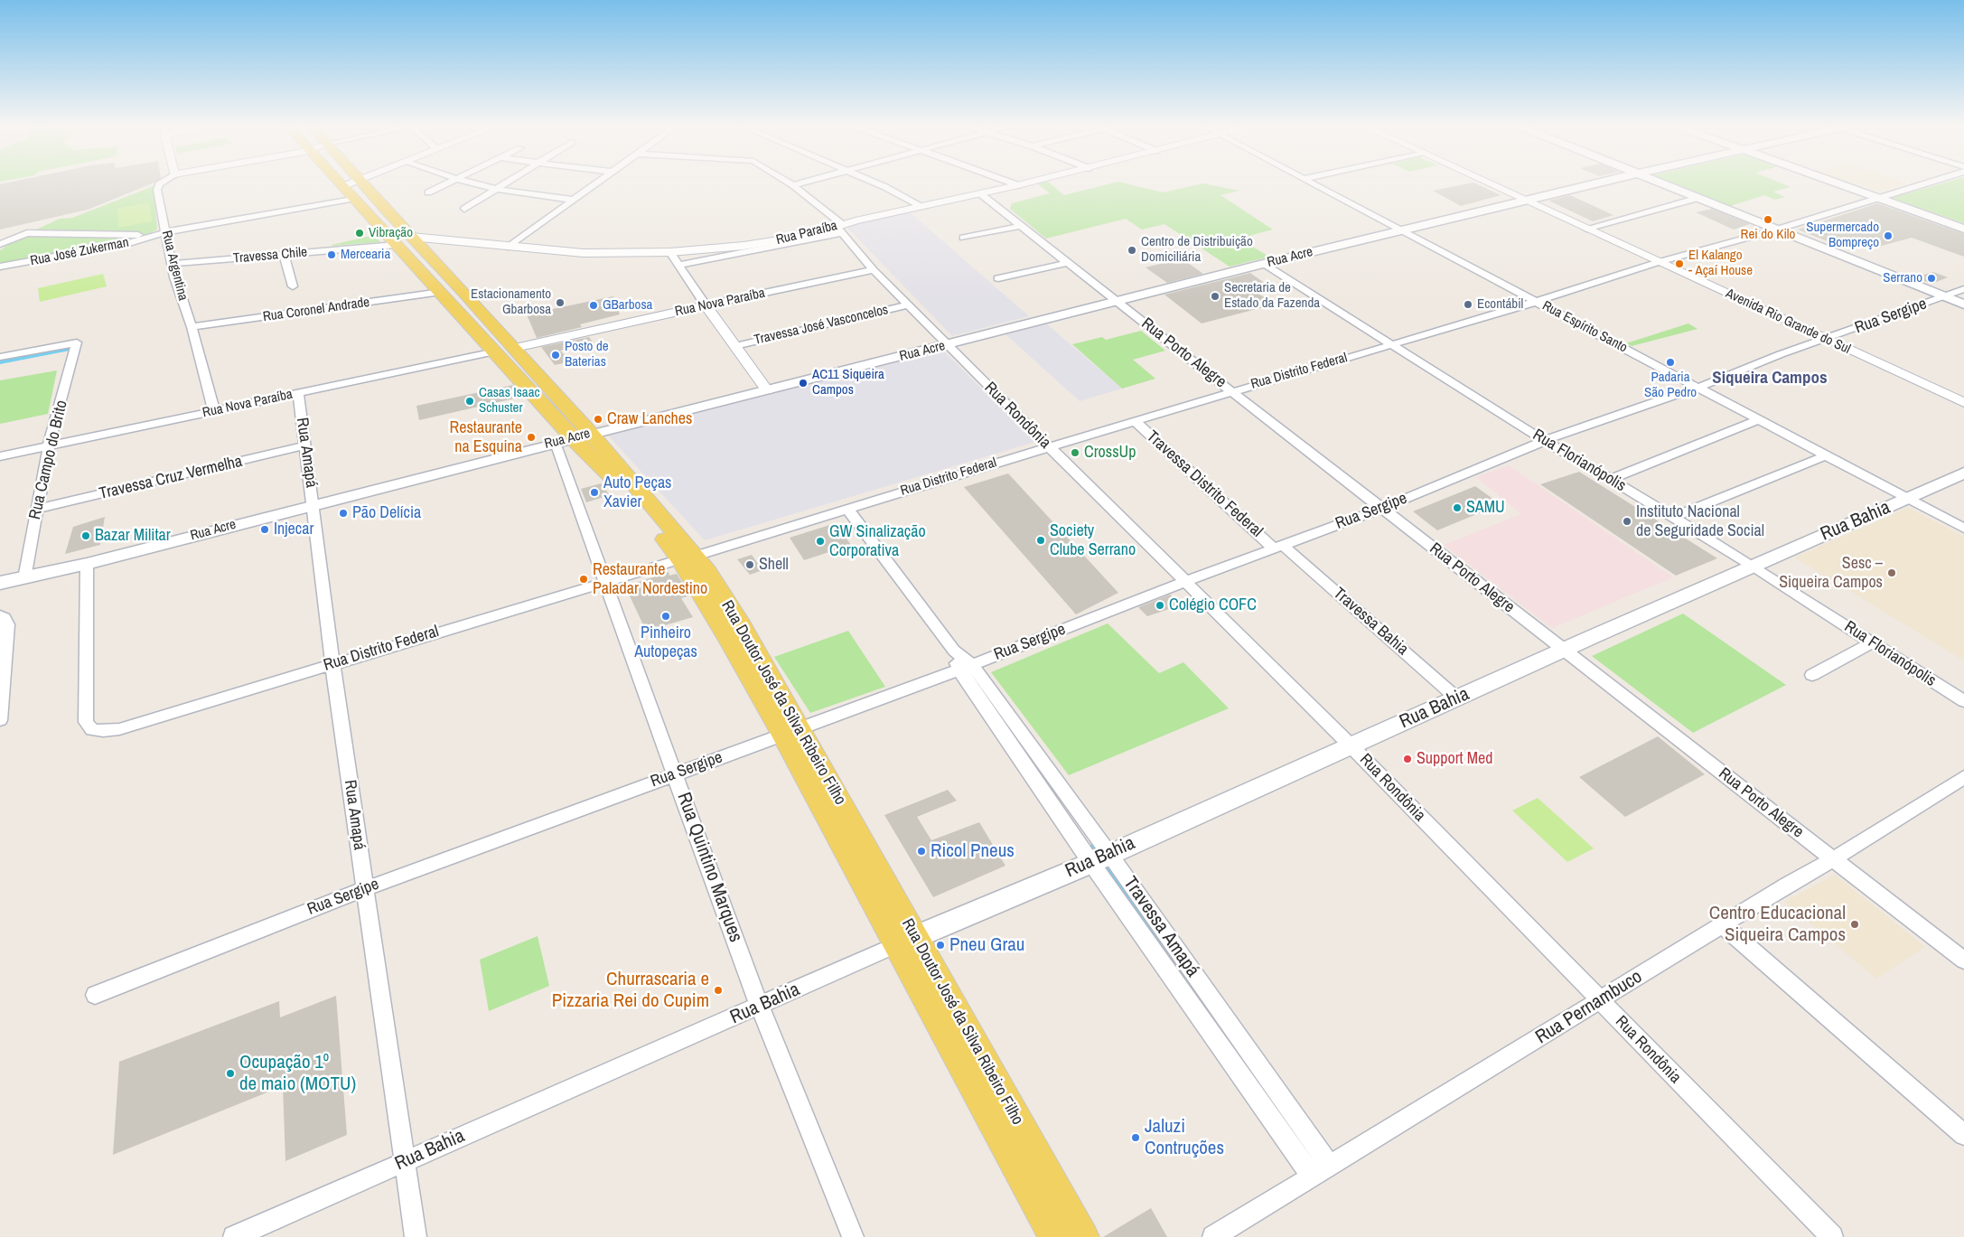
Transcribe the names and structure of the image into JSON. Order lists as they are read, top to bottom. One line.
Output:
{"streets":{"main road":["Rua Acre","Rua Bahia","Rua Doutor José da Silva Ribeiro Filho"],"street":["Rua Paraíba","Rua José Zukerman","Travessa Chile","Rua Argentina","Rua Nova Paraíba","Rua Coronel Andrade","Rua Sergipe","Avenida Rio Grande do Sul","Travessa José Vasconcelos","Rua Espírito Santo","Rua Porto Alegre","Rua Distrito Federal","Rua Rondônia","Rua Amapá","Rua Campo do Brito","Rua Florianópolis","Travessa Cruz Vermelha","Travessa Distrito Federal","Travessa Bahia","Rua Quintino Marques","Travessa Amapá","Rua Pernambuco"]},"crossings":[["Rua Paraíba","Rua Porto Alegre"],["Rua Paraíba","Rua Rondônia"],["Rua Paraíba","Rua Doutor José da Silva Ribeiro Filho"],["Rua José Zukerman","Rua Argentina"],["Rua José Zukerman","Rua Doutor José da Silva Ribeiro Filho"],["Travessa Chile","Rua Argentina"],["Travessa Chile","Rua Doutor José da Silva Ribeiro Filho"],["Rua Acre","Avenida Rio Grande do Sul"],["Rua Acre","Rua Espírito Santo"],["Rua Acre","Rua Porto Alegre"],["Rua Acre","Rua Distrito Federal"],["Rua Acre","Rua Rondônia"],["Rua Acre","Rua Amapá"],["Rua Acre","Rua Campo do Brito"],["Rua Acre","Rua Florianópolis"],["Rua Acre","Rua Doutor José da Silva Ribeiro Filho"],["Rua Acre","Rua Quintino Marques"],["Rua Argentina","Rua Nova Paraíba"],["Rua Argentina","Rua Coronel Andrade"],["Rua Nova Paraíba","Rua Rondônia"],["Rua Nova Paraíba","Rua Amapá"],["Rua Nova Paraíba","Rua Campo do Brito"],["Rua Nova Paraíba","Rua Doutor José da Silva Ribeiro Filho"],["Rua Coronel Andrade","Rua Doutor José da Silva Ribeiro Filho"],["Rua Sergipe","Avenida Rio Grande do Sul"],["Rua Sergipe","Rua Espírito Santo"],["Rua Sergipe","Rua Porto Alegre"],["Rua Sergipe","Rua Rondônia"],["Rua Sergipe","Rua Amapá"],["Rua Sergipe","Rua Florianópolis"],["Rua Sergipe","Travessa Distrito Federal"],["Rua Sergipe","Travessa Bahia"],["Rua Sergipe","Rua Doutor José da Silva Ribeiro Filho"],["Rua Sergipe","Rua Quintino Marques"],["Rua Sergipe","Travessa Amapá"],["Avenida Rio Grande do Sul","Rua Distrito Federal"],["Travessa José Vasconcelos","Rua Rondônia"],["Rua Espírito Santo","Rua Distrito Federal"],["Rua Espírito Santo","Rua Bahia"],["Rua Porto Alegre","Rua Distrito Federal"],["Rua Porto Alegre","Rua Bahia"],["Rua Porto Alegre","Rua Pernambuco"],["Rua Distrito Federal","Rua Rondônia"],["Rua Distrito Federal","Rua Amapá"],["Rua Distrito Federal","Rua Florianópolis"],["Rua Distrito Federal","Travessa Distrito Federal"],["Rua Distrito Federal","Rua Doutor José da Silva Ribeiro Filho"],["Rua Distrito Federal","Rua Quintino Marques"],["Rua Distrito Federal","Travessa Amapá"],["Rua Rondônia","Rua Bahia"],["Rua Rondônia","Rua Pernambuco"],["Rua Amapá","Travessa Cruz Vermelha"],["Rua Amapá","Rua Bahia"],["Rua Campo do Brito","Travessa Cruz Vermelha"],["Rua Florianópolis","Rua Bahia"],["Travessa Distrito Federal","Travessa Bahia"],["Rua Bahia","Travessa Bahia"],["Rua Bahia","Rua Doutor José da Silva Ribeiro Filho"],["Rua Bahia","Rua Quintino Marques"],["Rua Bahia","Travessa Amapá"],["Rua Doutor José da Silva Ribeiro Filho","Rua Quintino Marques"],["Travessa Amapá","Rua Pernambuco"]],"districts":["Siqueira Campos"],"places":["Rei do Kilo","Vibração","Supermercado Bompreço","Centro de Distribuição Domiciliária","Mercearia","El Kalango - Açaí House","Serrano","Secretaria de Estado da Fazenda","Estacionamento Gbarbosa","Econtábil","GBarbosa","Posto de Baterias","Padaria São Pedro","AC11 Siqueira Campos","Casas Isaac Schuster","Craw Lanches","Restaurante na Esquina","CrossUp","Auto Peças Xavier","SAMU","Pão Delícia","Instituto Nacional de Seguridade Social","Injecar","Bazar Militar","Society Clube Serrano","GW Sinalização Corporativa","Shell","Sesc – Siqueira Campos","Restaurante Paladar Nordestino","Colégio COFC","Pinheiro Autopeças","Support Med","Ricol Pneus","Centro Educacional Siqueira Campos","Pneu Grau","Churrascaria e Pizzaria Rei do Cupim","Ocupação 1º de maio (MOTU)","Jaluzi Contruções"]}
